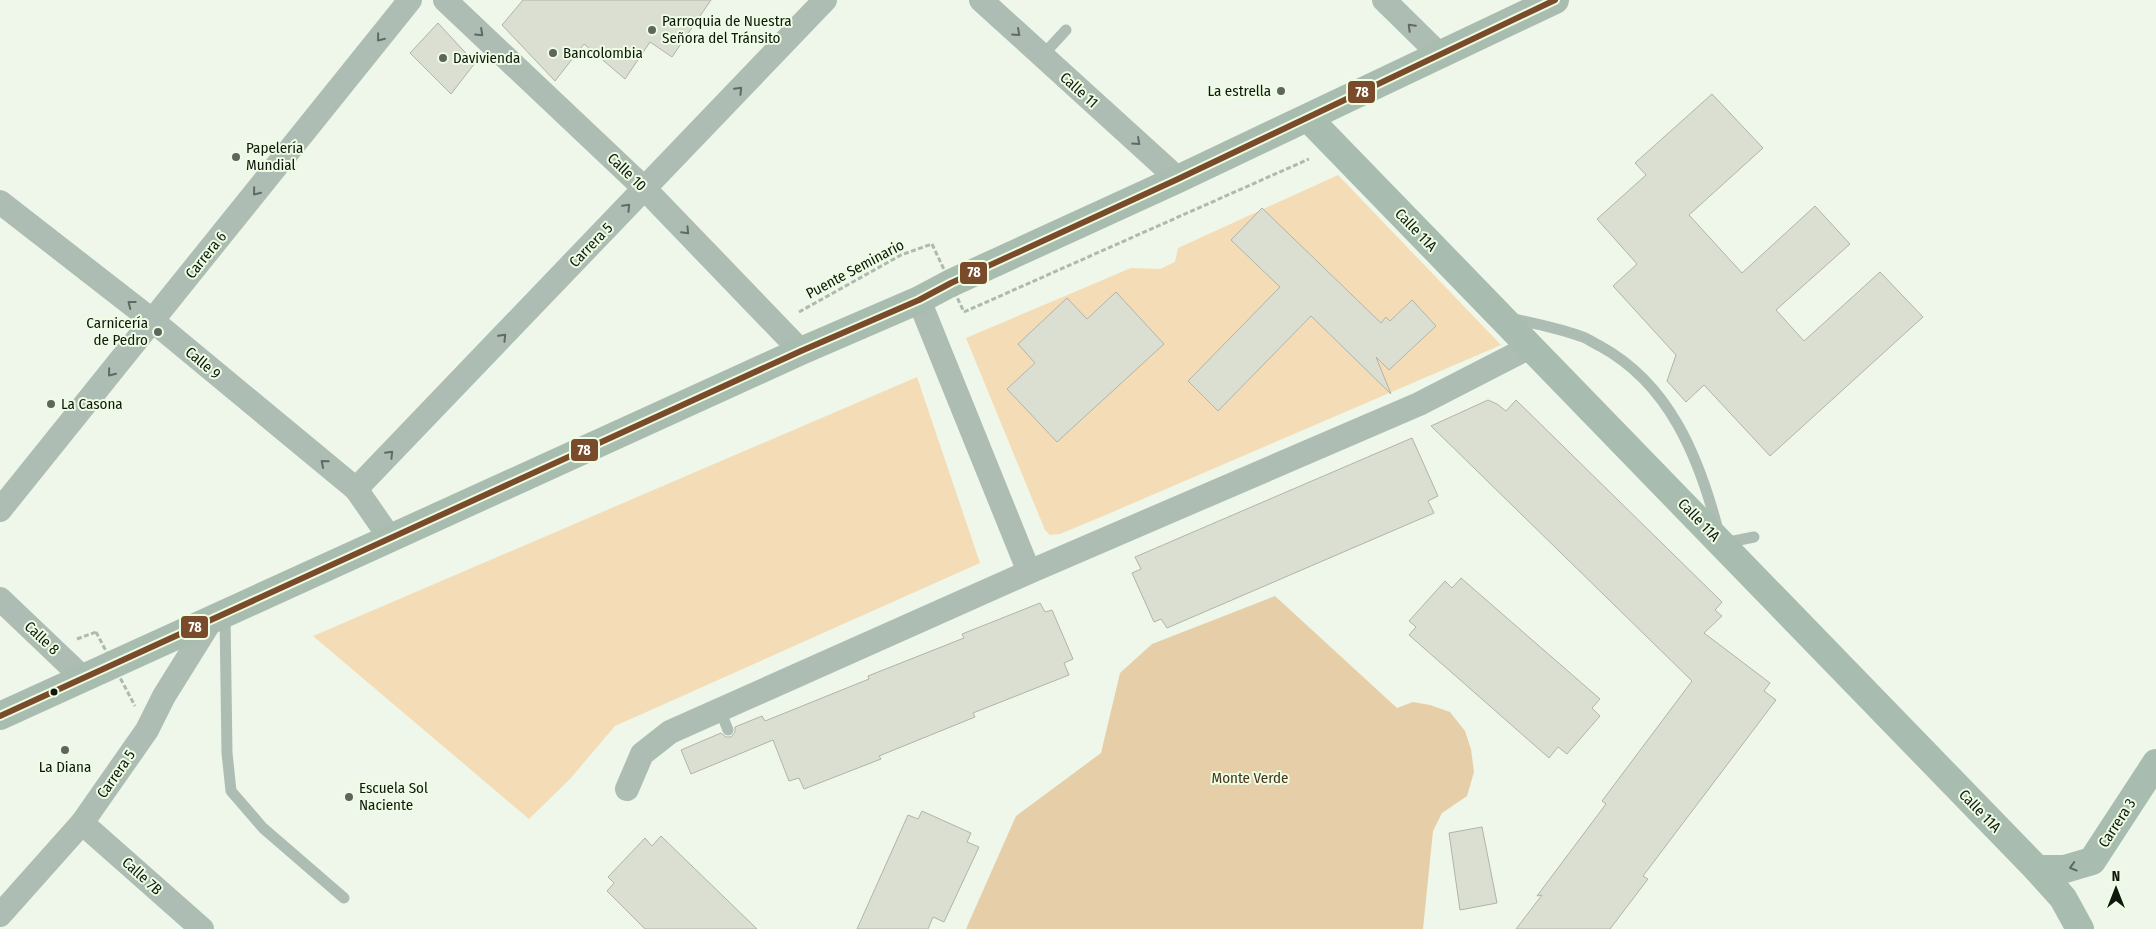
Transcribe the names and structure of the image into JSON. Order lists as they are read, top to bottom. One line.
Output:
{"streets":{"main road":["Calle 11A","Carrera 3"],"street":["Calle 11","Calle 10","Carrera 5","Carrera 6","Calle 9","Calle 8","Calle 7B"],"path":["Puente Seminario"]},"crossings":[["Calle 10","Carrera 5"],["Calle 10","Puente Seminario"],["Calle 11A","Puente Seminario"],["Calle 11A","Carrera 3"],["Carrera 5","Calle 9"],["Carrera 5","Calle 7B"],["Carrera 6","Calle 9"]],"one_way":["Calle 11","Calle 10","Carrera 5","Carrera 6","Calle 9","Carrera 3"],"parks":["Monte Verde"],"places":["Parroquia de Nuestra Señora del Tránsito","Bancolombia","Davivienda","La estrella","Papelería Mundial","Carnicería de Pedro","La Casona","La Diana","Escuela Sol Naciente"],"lines":["transit line 78"],"north":"top"}
